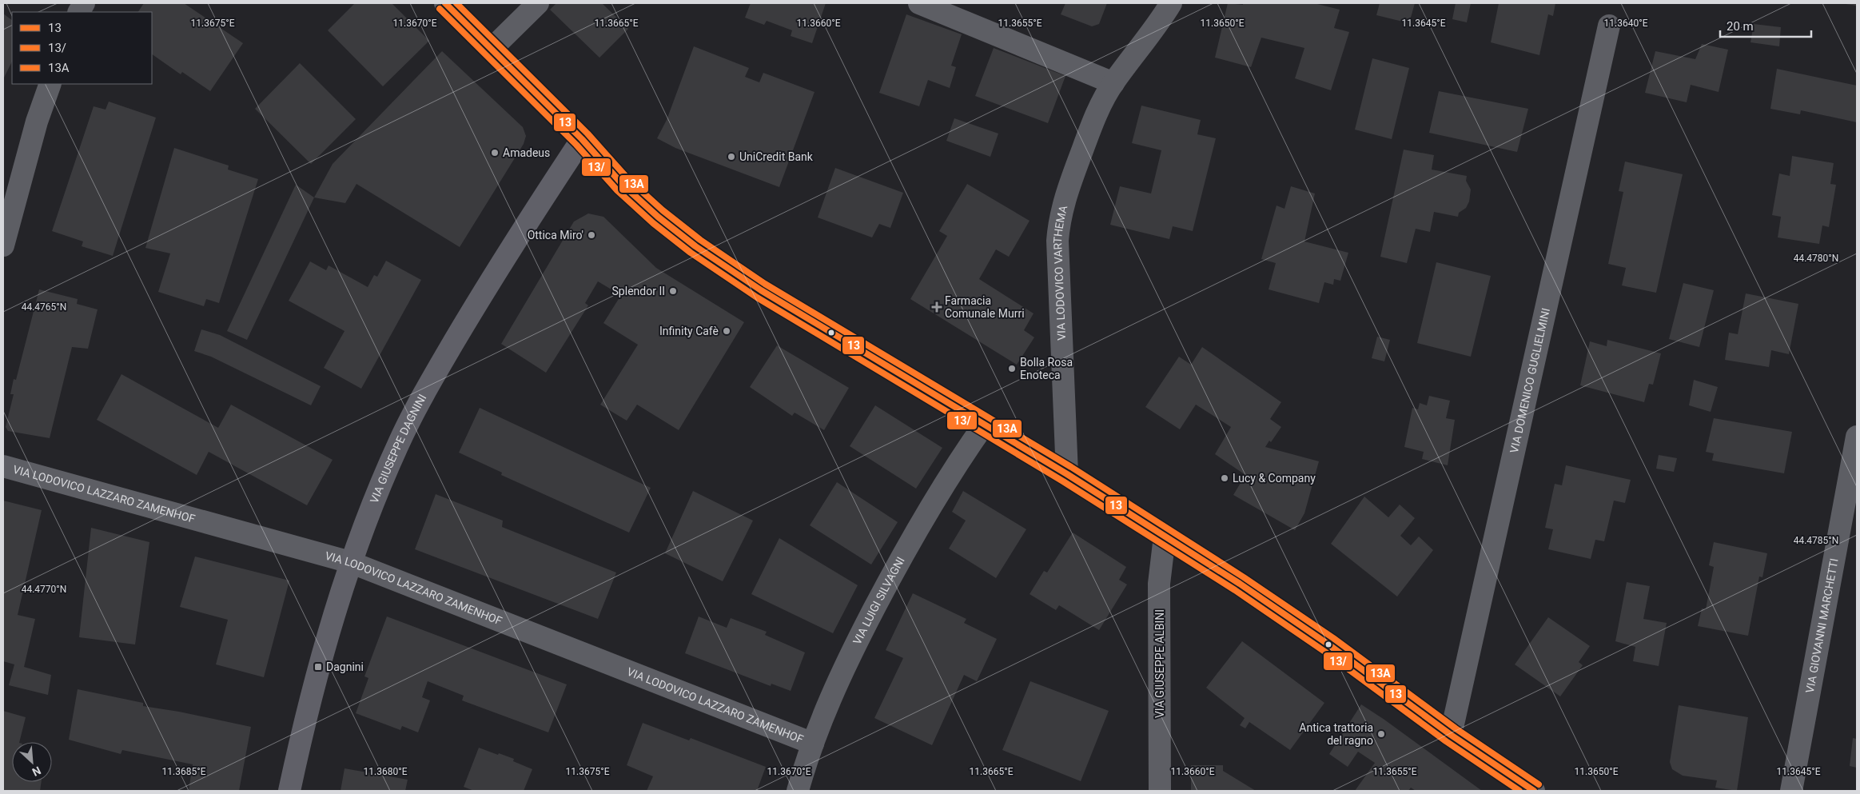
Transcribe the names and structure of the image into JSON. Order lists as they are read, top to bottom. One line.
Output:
{"streets":{"street":["VIA LODOVICO VARTHEMA","VIA DOMENICO GUGLIELMINI","VIA GIUSEPPE DAGNINI","VIA LODOVICO LAZZARO ZAMENHOF","VIA LUIGI SILVAGNI","VIA GIOVANNI MARCHETTI","VIA GIUSEPPE ALBINI"]},"crossings":[["VIA GIUSEPPE DAGNINI","VIA LODOVICO LAZZARO ZAMENHOF"],["VIA LODOVICO LAZZARO ZAMENHOF","VIA LUIGI SILVAGNI"]],"places":{"other":["Amadeus","UniCredit Bank","Ottica Miro'","Splendor II","Infinity Cafè","Bolla Rosa Enoteca","Lucy & Company","Antica trattoria del ragno"],"health":["Farmacia Comunale Murri"],"transit":["Dagnini"]},"lines":["transit line 13","transit line 13A","transit line 13/"],"legend":["13","13/","13A"],"scale_bar":"20 m","north":"bottom right","coordinates":["11.3675°E","11.3670°E","11.3665°E","11.3660°E","11.3655°E","11.3650°E","11.3645°E","11.3640°E","44.4780°N","44.4765°N","44.4785°N","44.4770°N","11.3685°E","11.3680°E"]}
